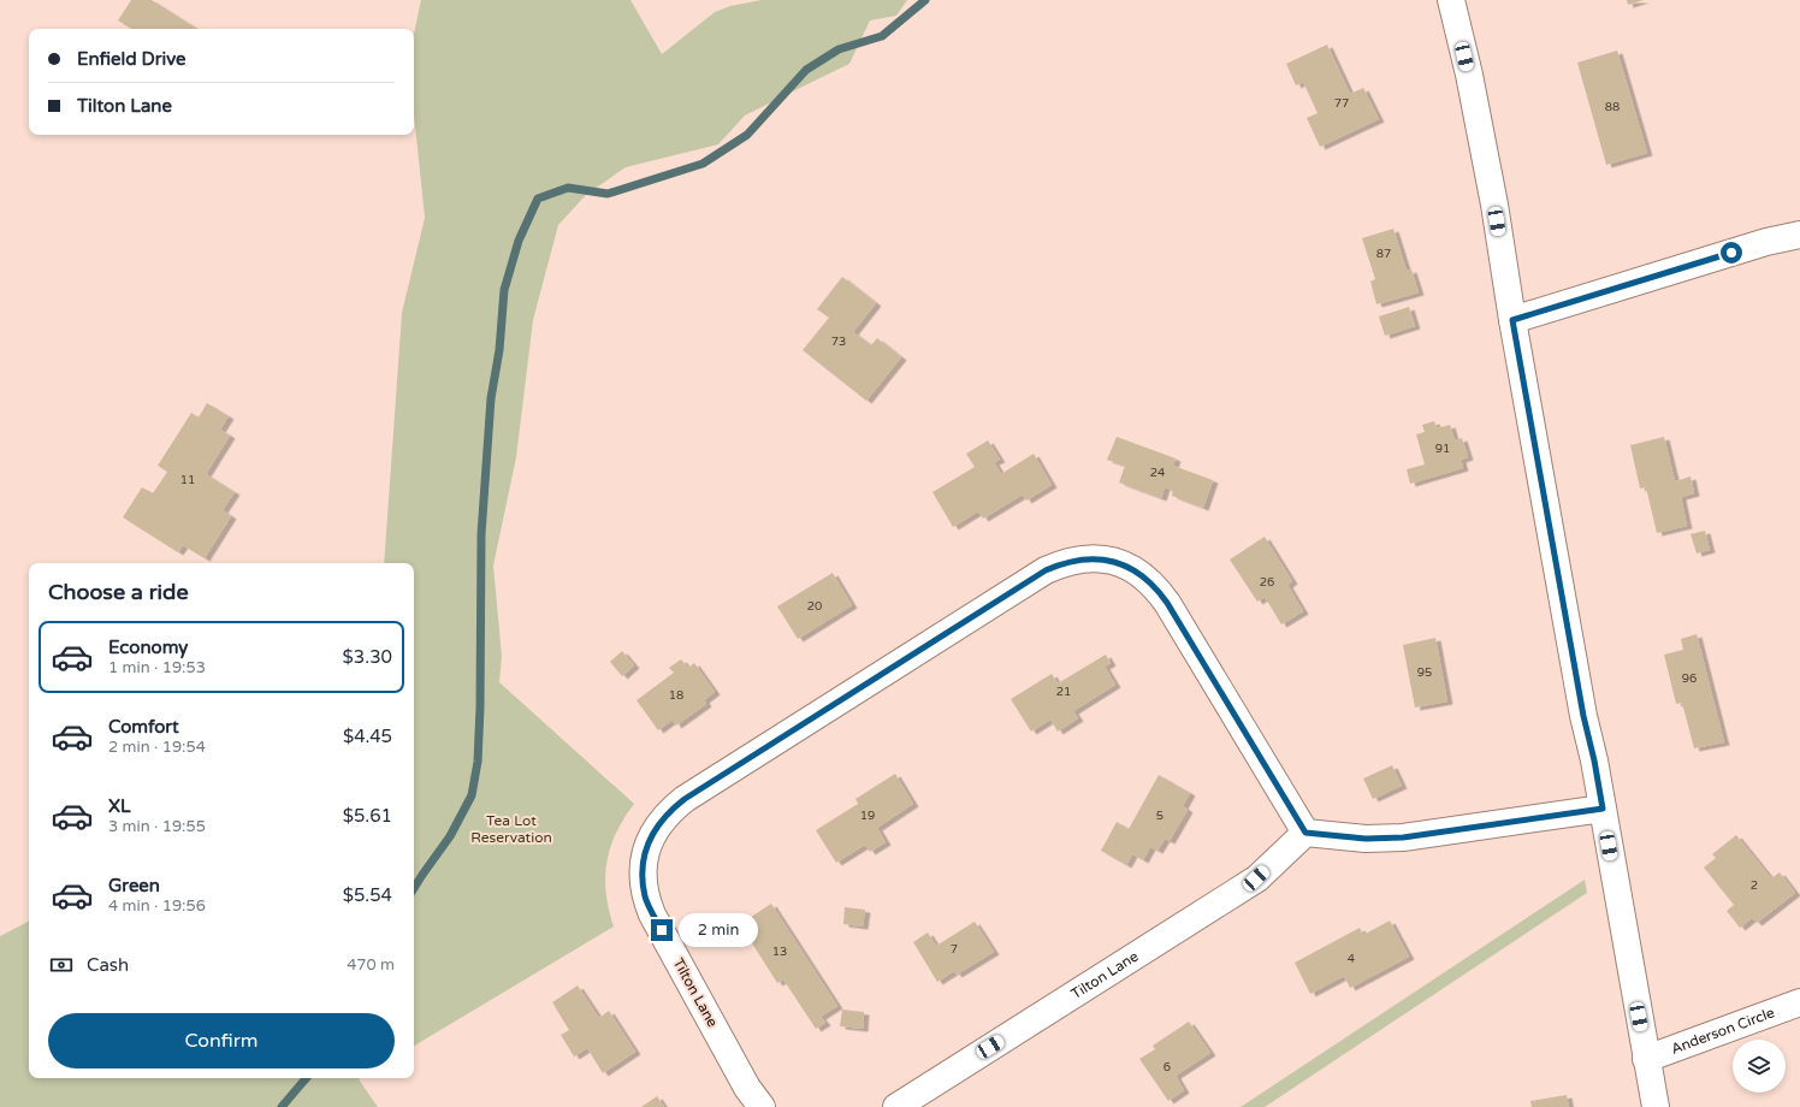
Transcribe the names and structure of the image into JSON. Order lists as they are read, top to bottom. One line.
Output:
{"streets":{"street":["Tilton Lane","Anderson Circle"]},"parks":["Tea Lot Reservation"],"house_numbers":["77","88","87","73","91","24","11","26","20","95","96","21","18","19","5","2","7","13","4","6"],"page":{"banner":["Enfield Drive","Tilton Lane"],"heading":"Choose a ride","list":[{"name":"Economy","note":"1 min · 19:53","value":"$3.30"},{"name":"Comfort","note":"2 min · 19:54","value":"$4.45"},{"name":"XL","note":"3 min · 19:55","value":"$5.61"},{"name":"Green","note":"4 min · 19:56","value":"$5.54"}],"bubble":"2 min","pay":["Cash","470 m"],"buttons":"Confirm"}}
